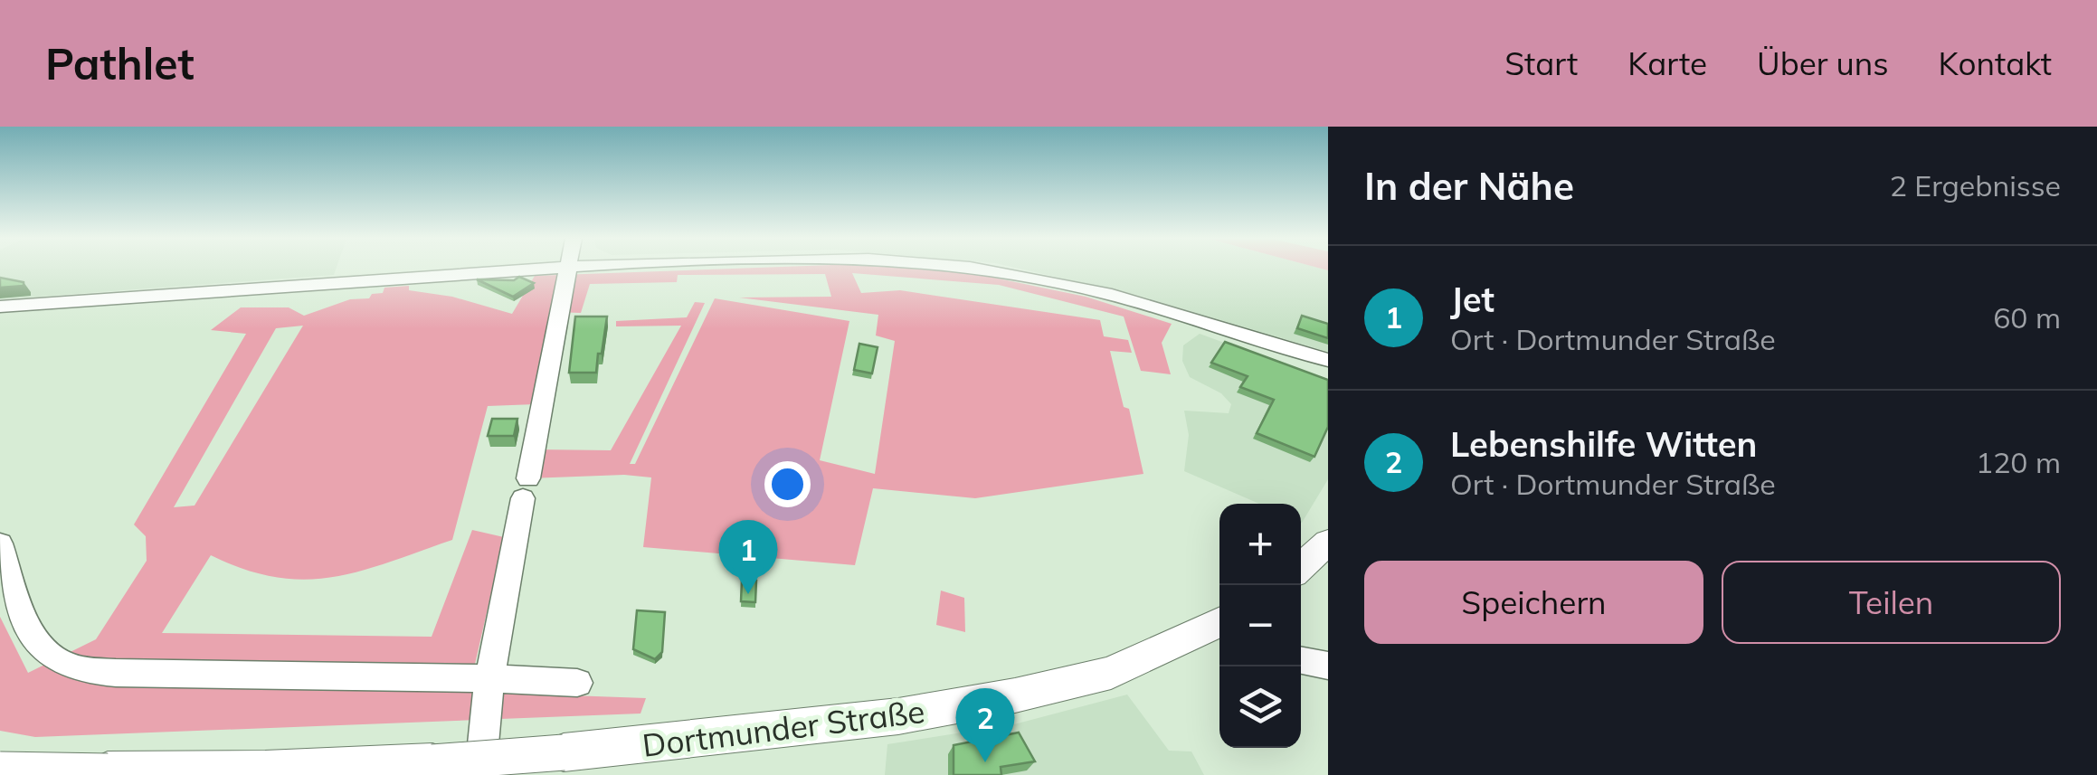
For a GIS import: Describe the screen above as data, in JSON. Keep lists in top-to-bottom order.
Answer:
{
  "streets": {
    "main road": ["Dortmunder Straße"]
  },
  "page": {
    "header": "Pathlet",
    "nav": [
      "Start",
      "Karte",
      "Über uns",
      "Kontakt"
    ],
    "heading": ["In der Nähe", "2 Ergebnisse"],
    "list": [
      {
        "mark": "1",
        "name": "Jet",
        "note": "Ort · Dortmunder Straße",
        "value": "60 m"
      },
      {
        "mark": "2",
        "name": "Lebenshilfe Witten",
        "note": "Ort · Dortmunder Straße",
        "value": "120 m"
      }
    ],
    "map_buttons": ["+", "−"],
    "pins": ["1", "2"],
    "buttons": ["Speichern", "Teilen"]
  }
}
